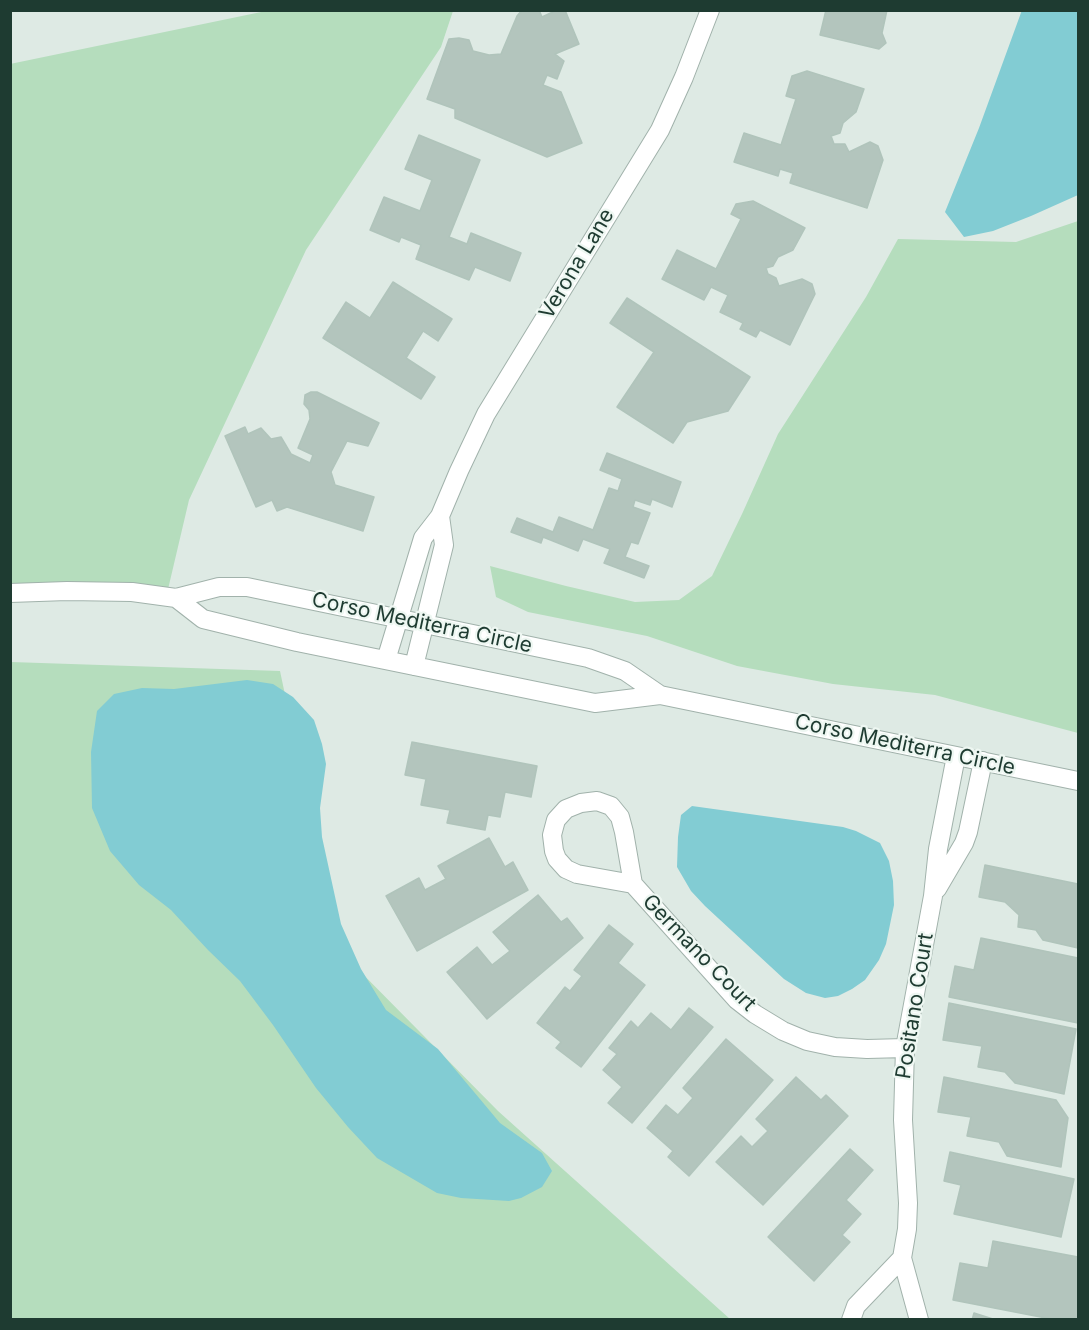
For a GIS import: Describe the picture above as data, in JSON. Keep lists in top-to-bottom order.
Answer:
{
  "streets": {
    "street": [
      "Verona Lane",
      "Corso Mediterra Circle",
      "Germano Court",
      "Positano Court"
    ]
  },
  "crossings": [
    ["Verona Lane", "Corso Mediterra Circle"],
    ["Corso Mediterra Circle", "Positano Court"],
    ["Germano Court", "Positano Court"]
  ]
}
